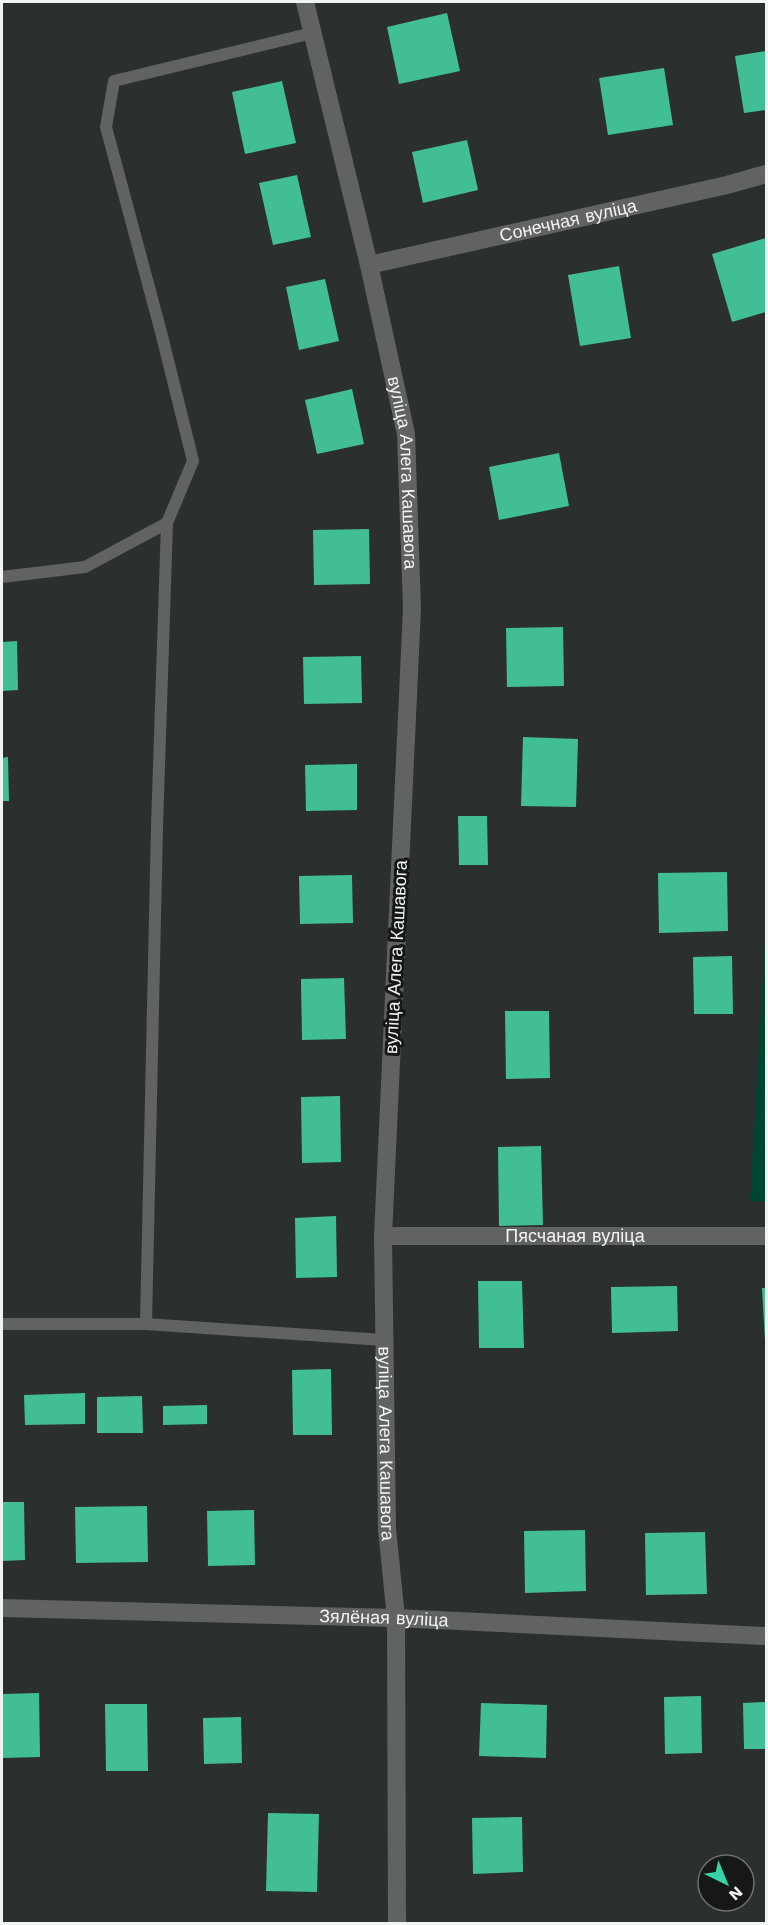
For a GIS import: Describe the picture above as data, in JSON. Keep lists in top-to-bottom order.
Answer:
{
  "streets": {
    "street": [
      "Сонечная вуліца",
      "вуліца Алега Кашавога",
      "Пясчаная вуліца",
      "Зялёная вуліца"
    ]
  },
  "crossings": [
    ["Сонечная вуліца", "вуліца Алега Кашавога"],
    ["вуліца Алега Кашавога", "Пясчаная вуліца"],
    ["вуліца Алега Кашавога", "Зялёная вуліца"]
  ],
  "north": "bottom right"
}
